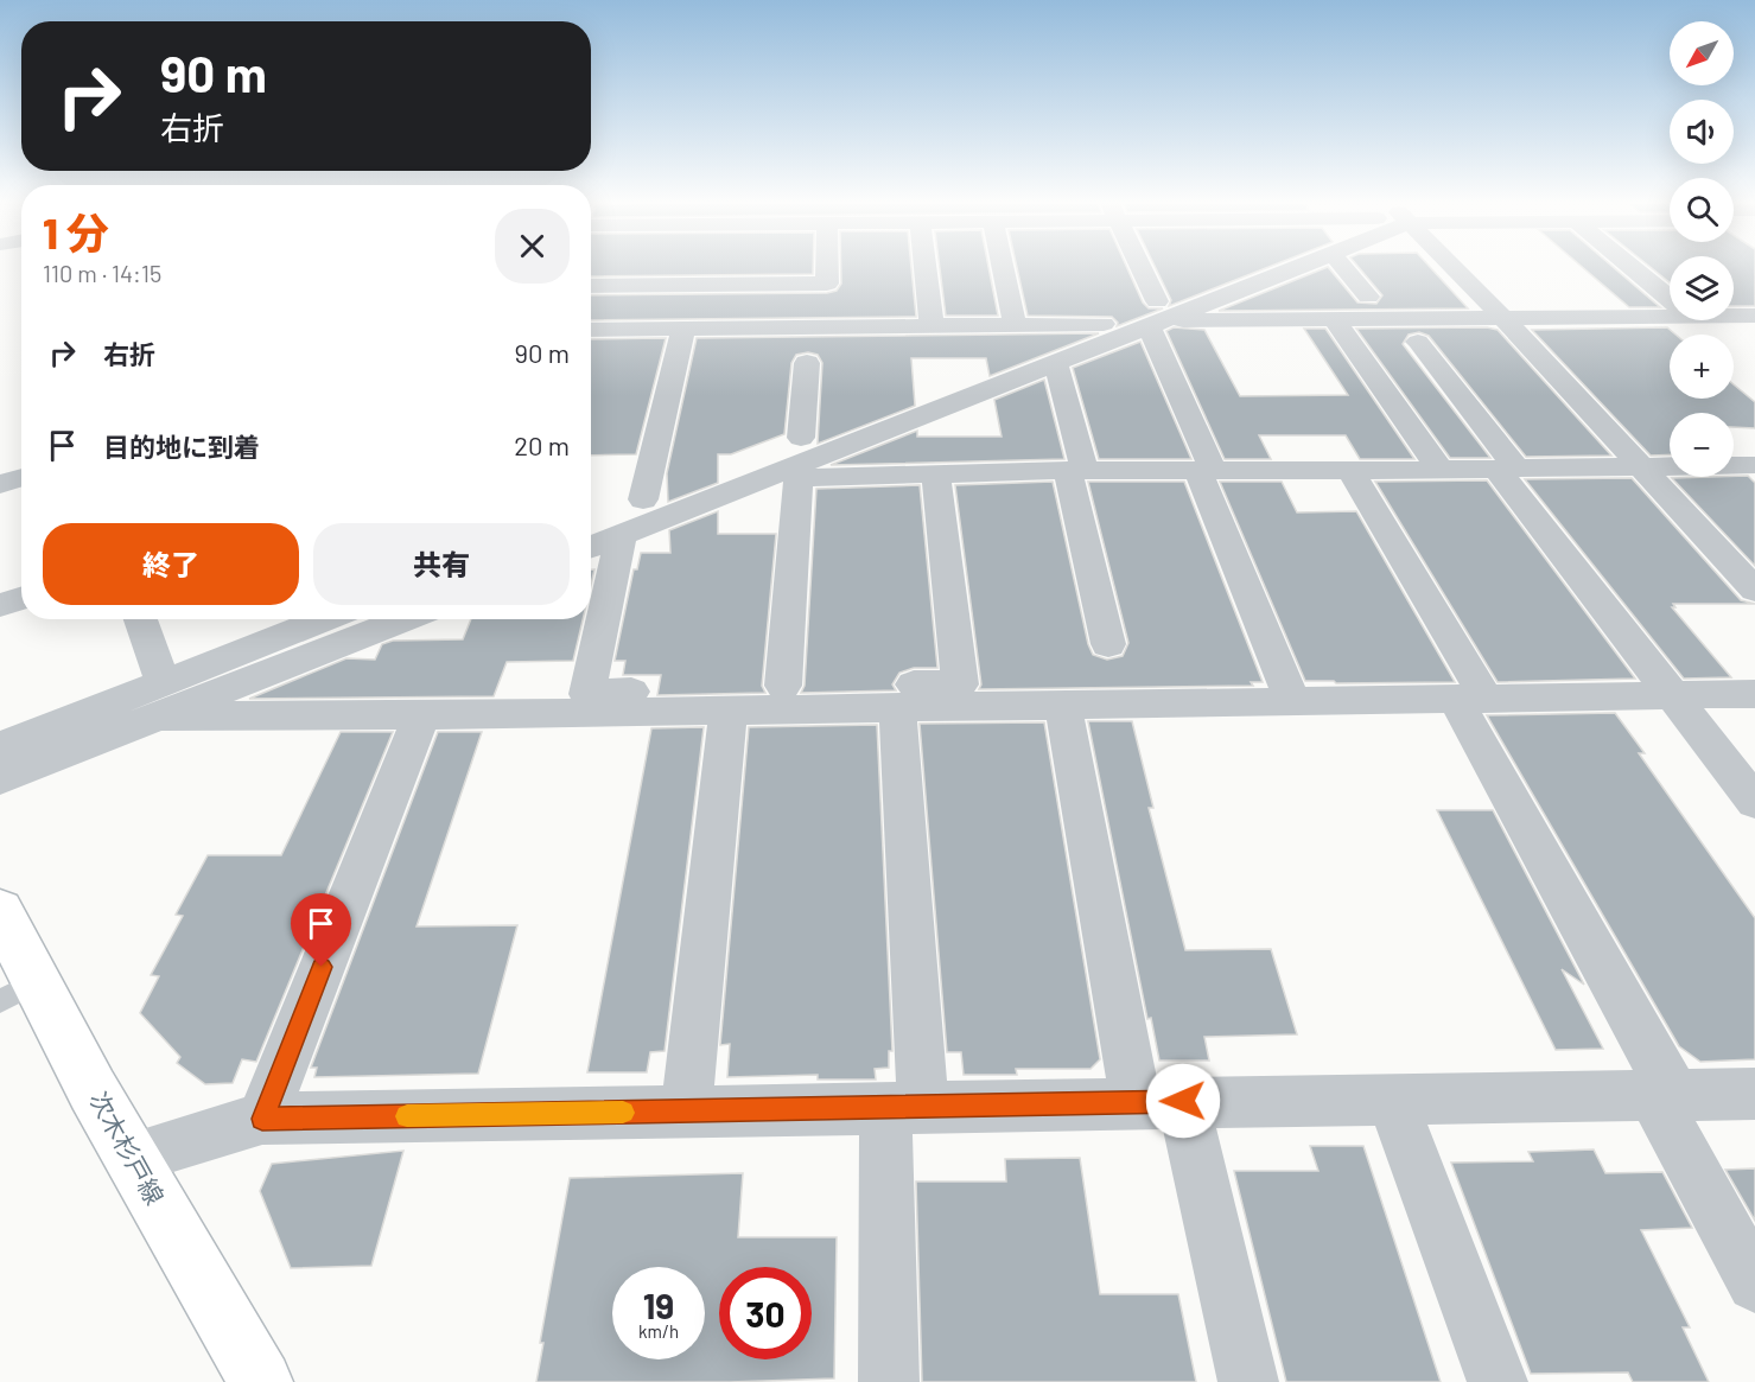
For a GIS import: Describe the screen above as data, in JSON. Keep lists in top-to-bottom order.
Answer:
{
  "streets": {
    "main road": ["次木杉戸線"]
  },
  "north": "bottom left",
  "page": {
    "map_buttons": ["+", "−"],
    "turn": ["90 m", "右折"],
    "heading": ["1 分", "110 m · 14:15"],
    "list": [
      {
        "name": "右折",
        "value": "90 m"
      },
      {
        "name": "目的地に到着",
        "value": "20 m"
      }
    ],
    "buttons": ["終了", "共有"],
    "speed": "19 km/h",
    "limit": "30"
  }
}
